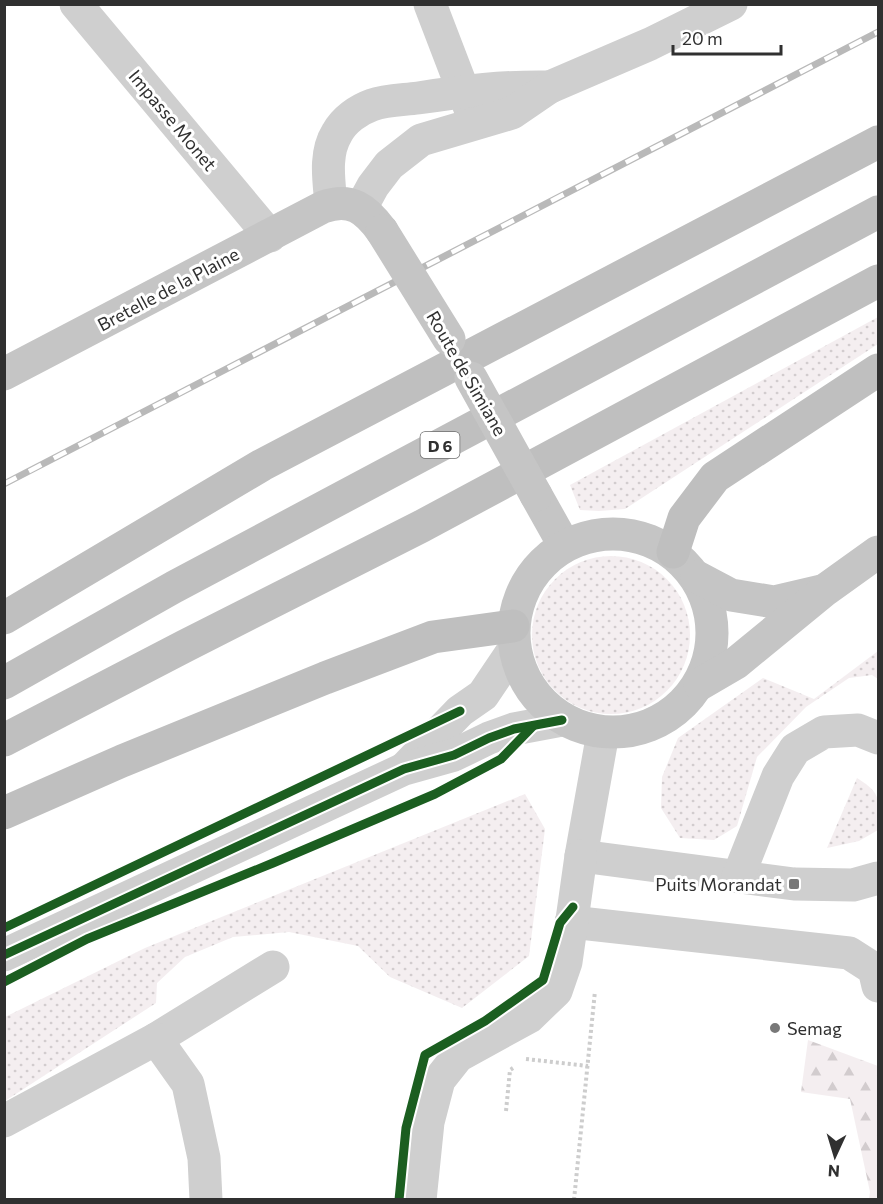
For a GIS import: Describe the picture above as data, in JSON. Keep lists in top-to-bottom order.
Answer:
{
  "streets": {
    "highway": ["D 6"],
    "main road": ["Bretelle de la Plaine", "Route de Simiane"],
    "street": ["Impasse Monet"]
  },
  "crossings": [
    ["Impasse Monet", "Bretelle de la Plaine"],
    ["Bretelle de la Plaine", "Route de Simiane"]
  ],
  "places": {
    "transit": ["Puits Morandat"],
    "other": ["Semag"]
  },
  "scale_bar": "20 m",
  "north": "bottom"
}
